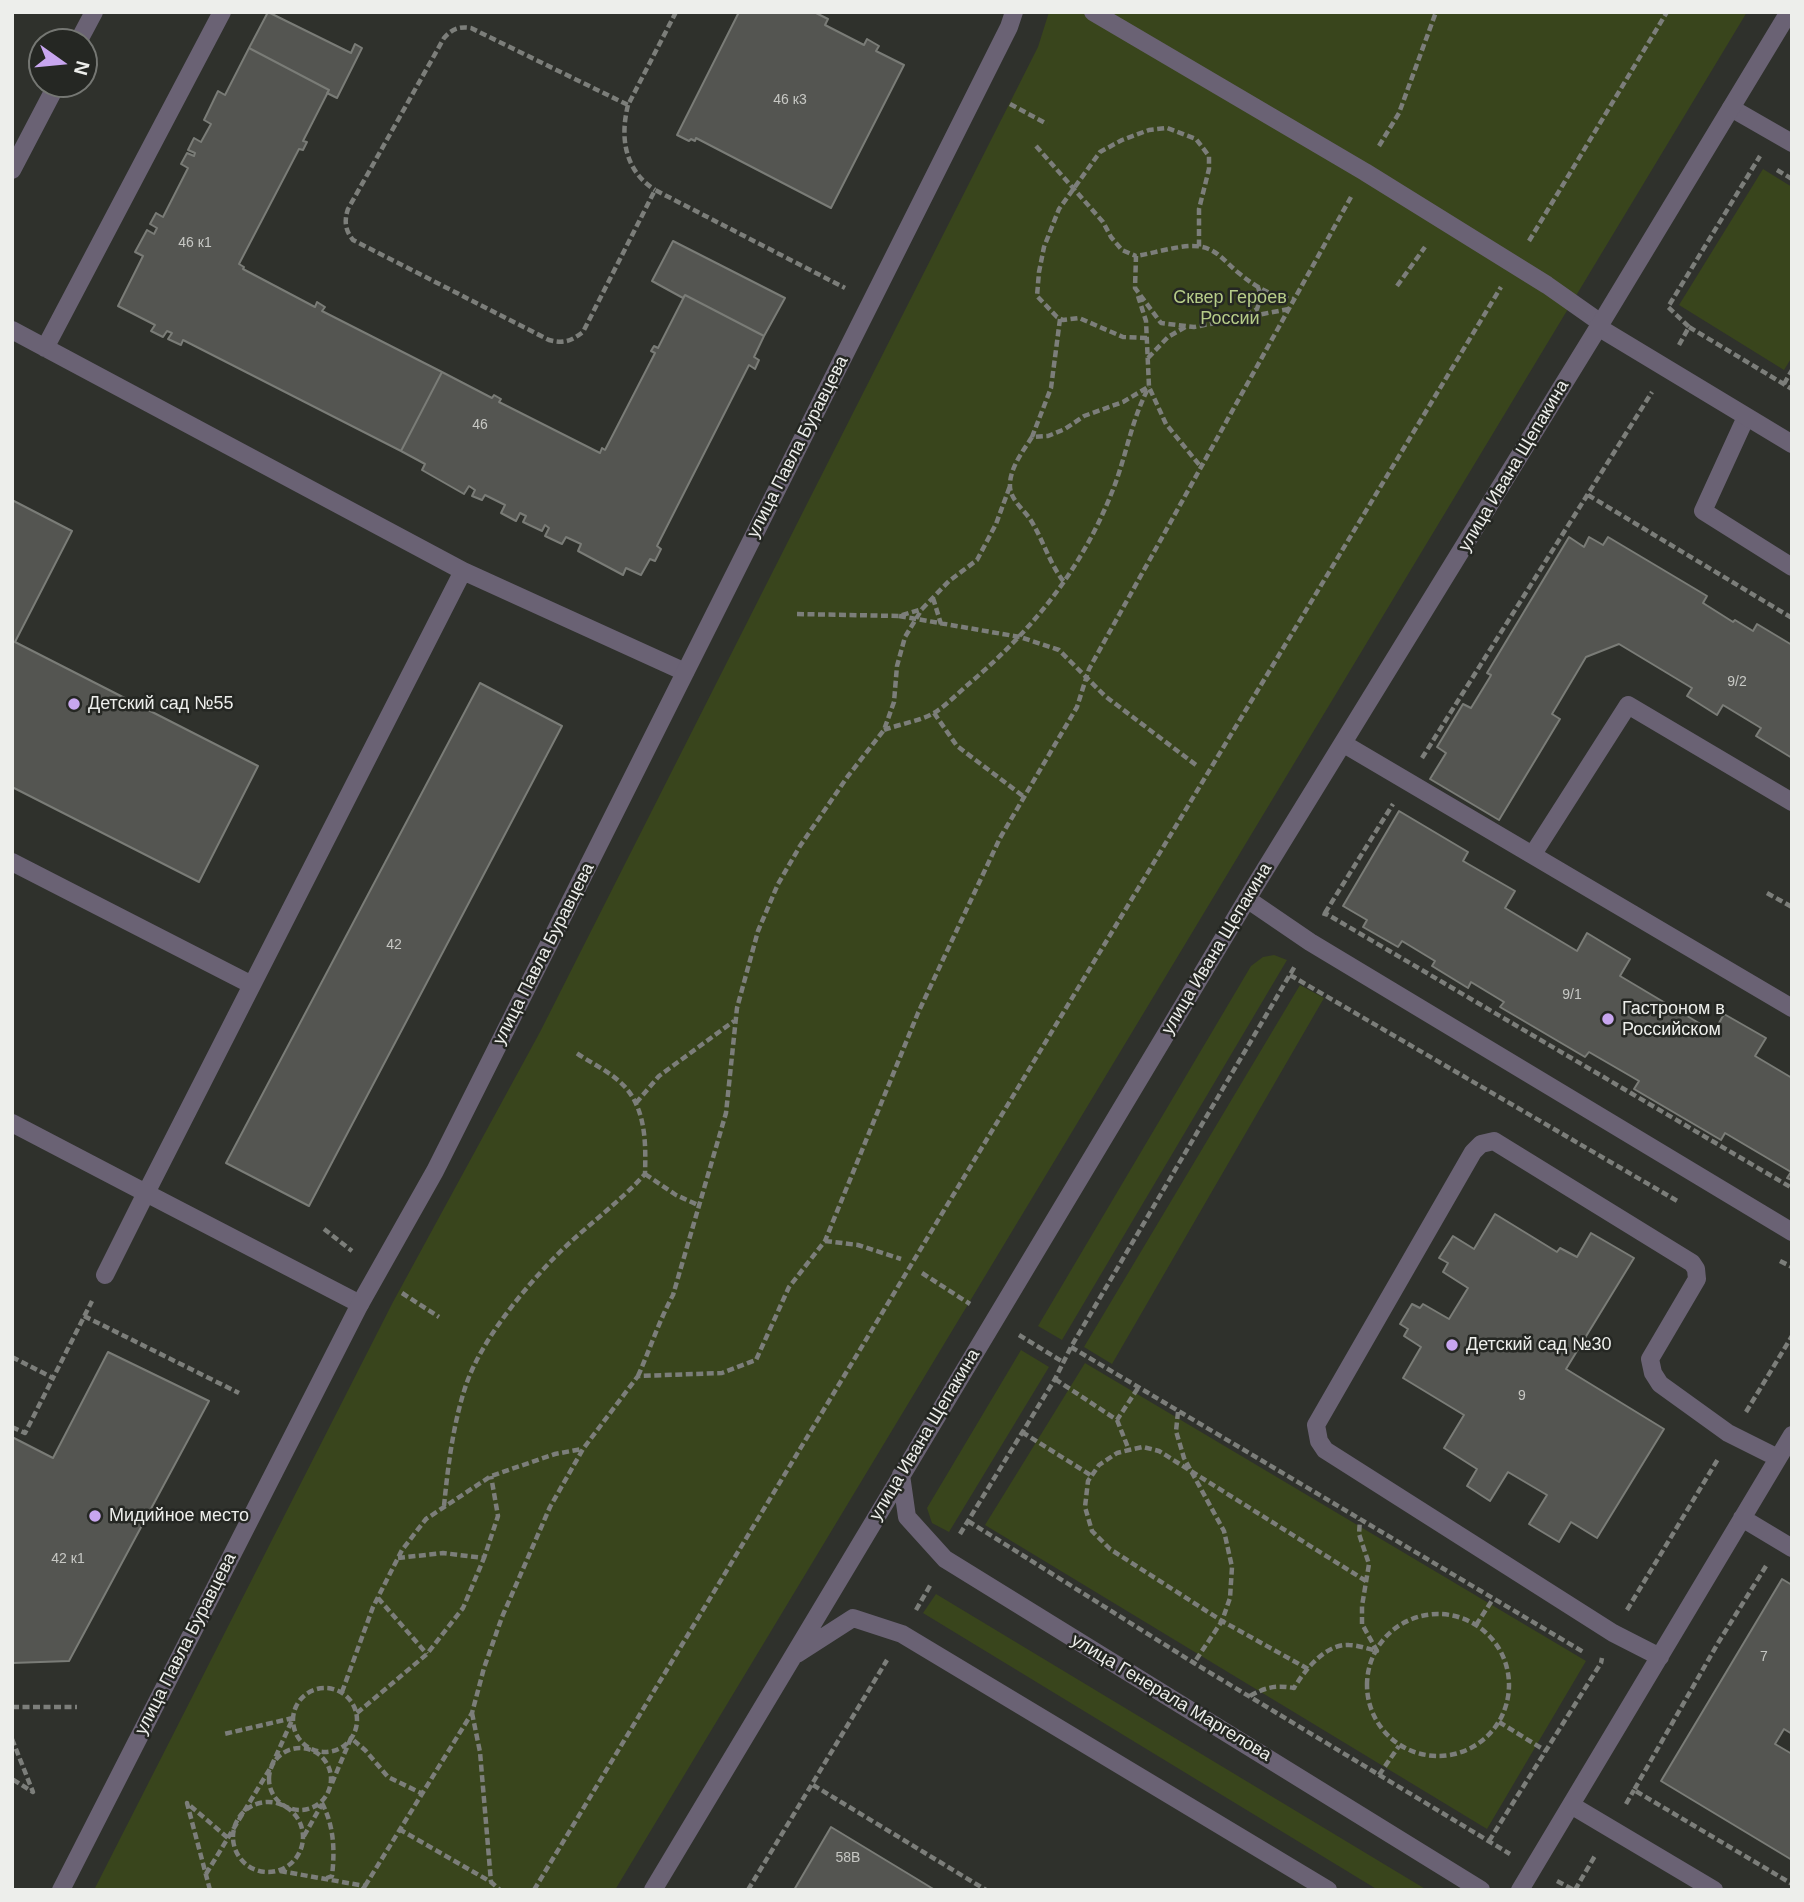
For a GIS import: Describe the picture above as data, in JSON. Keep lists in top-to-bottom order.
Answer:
{
  "streets": {
    "street": ["улица Павла Буравцева", "улица Ивана Щепакина", "улица Генерала Маргелова"]
  },
  "crossings": [
    ["улица Ивана Щепакина", "улица Генерала Маргелова"]
  ],
  "parks": ["Сквер Героев России"],
  "places": [
    "Детский сад №55",
    "Гастроном в Российском",
    "Детский сад №30",
    "Мидийное место"
  ],
  "house_numbers": [
    "46 к3",
    "46 к1",
    "46",
    "9/2",
    "42",
    "9/1",
    "9",
    "42 к1",
    "7",
    "58В"
  ],
  "north": "right"
}
